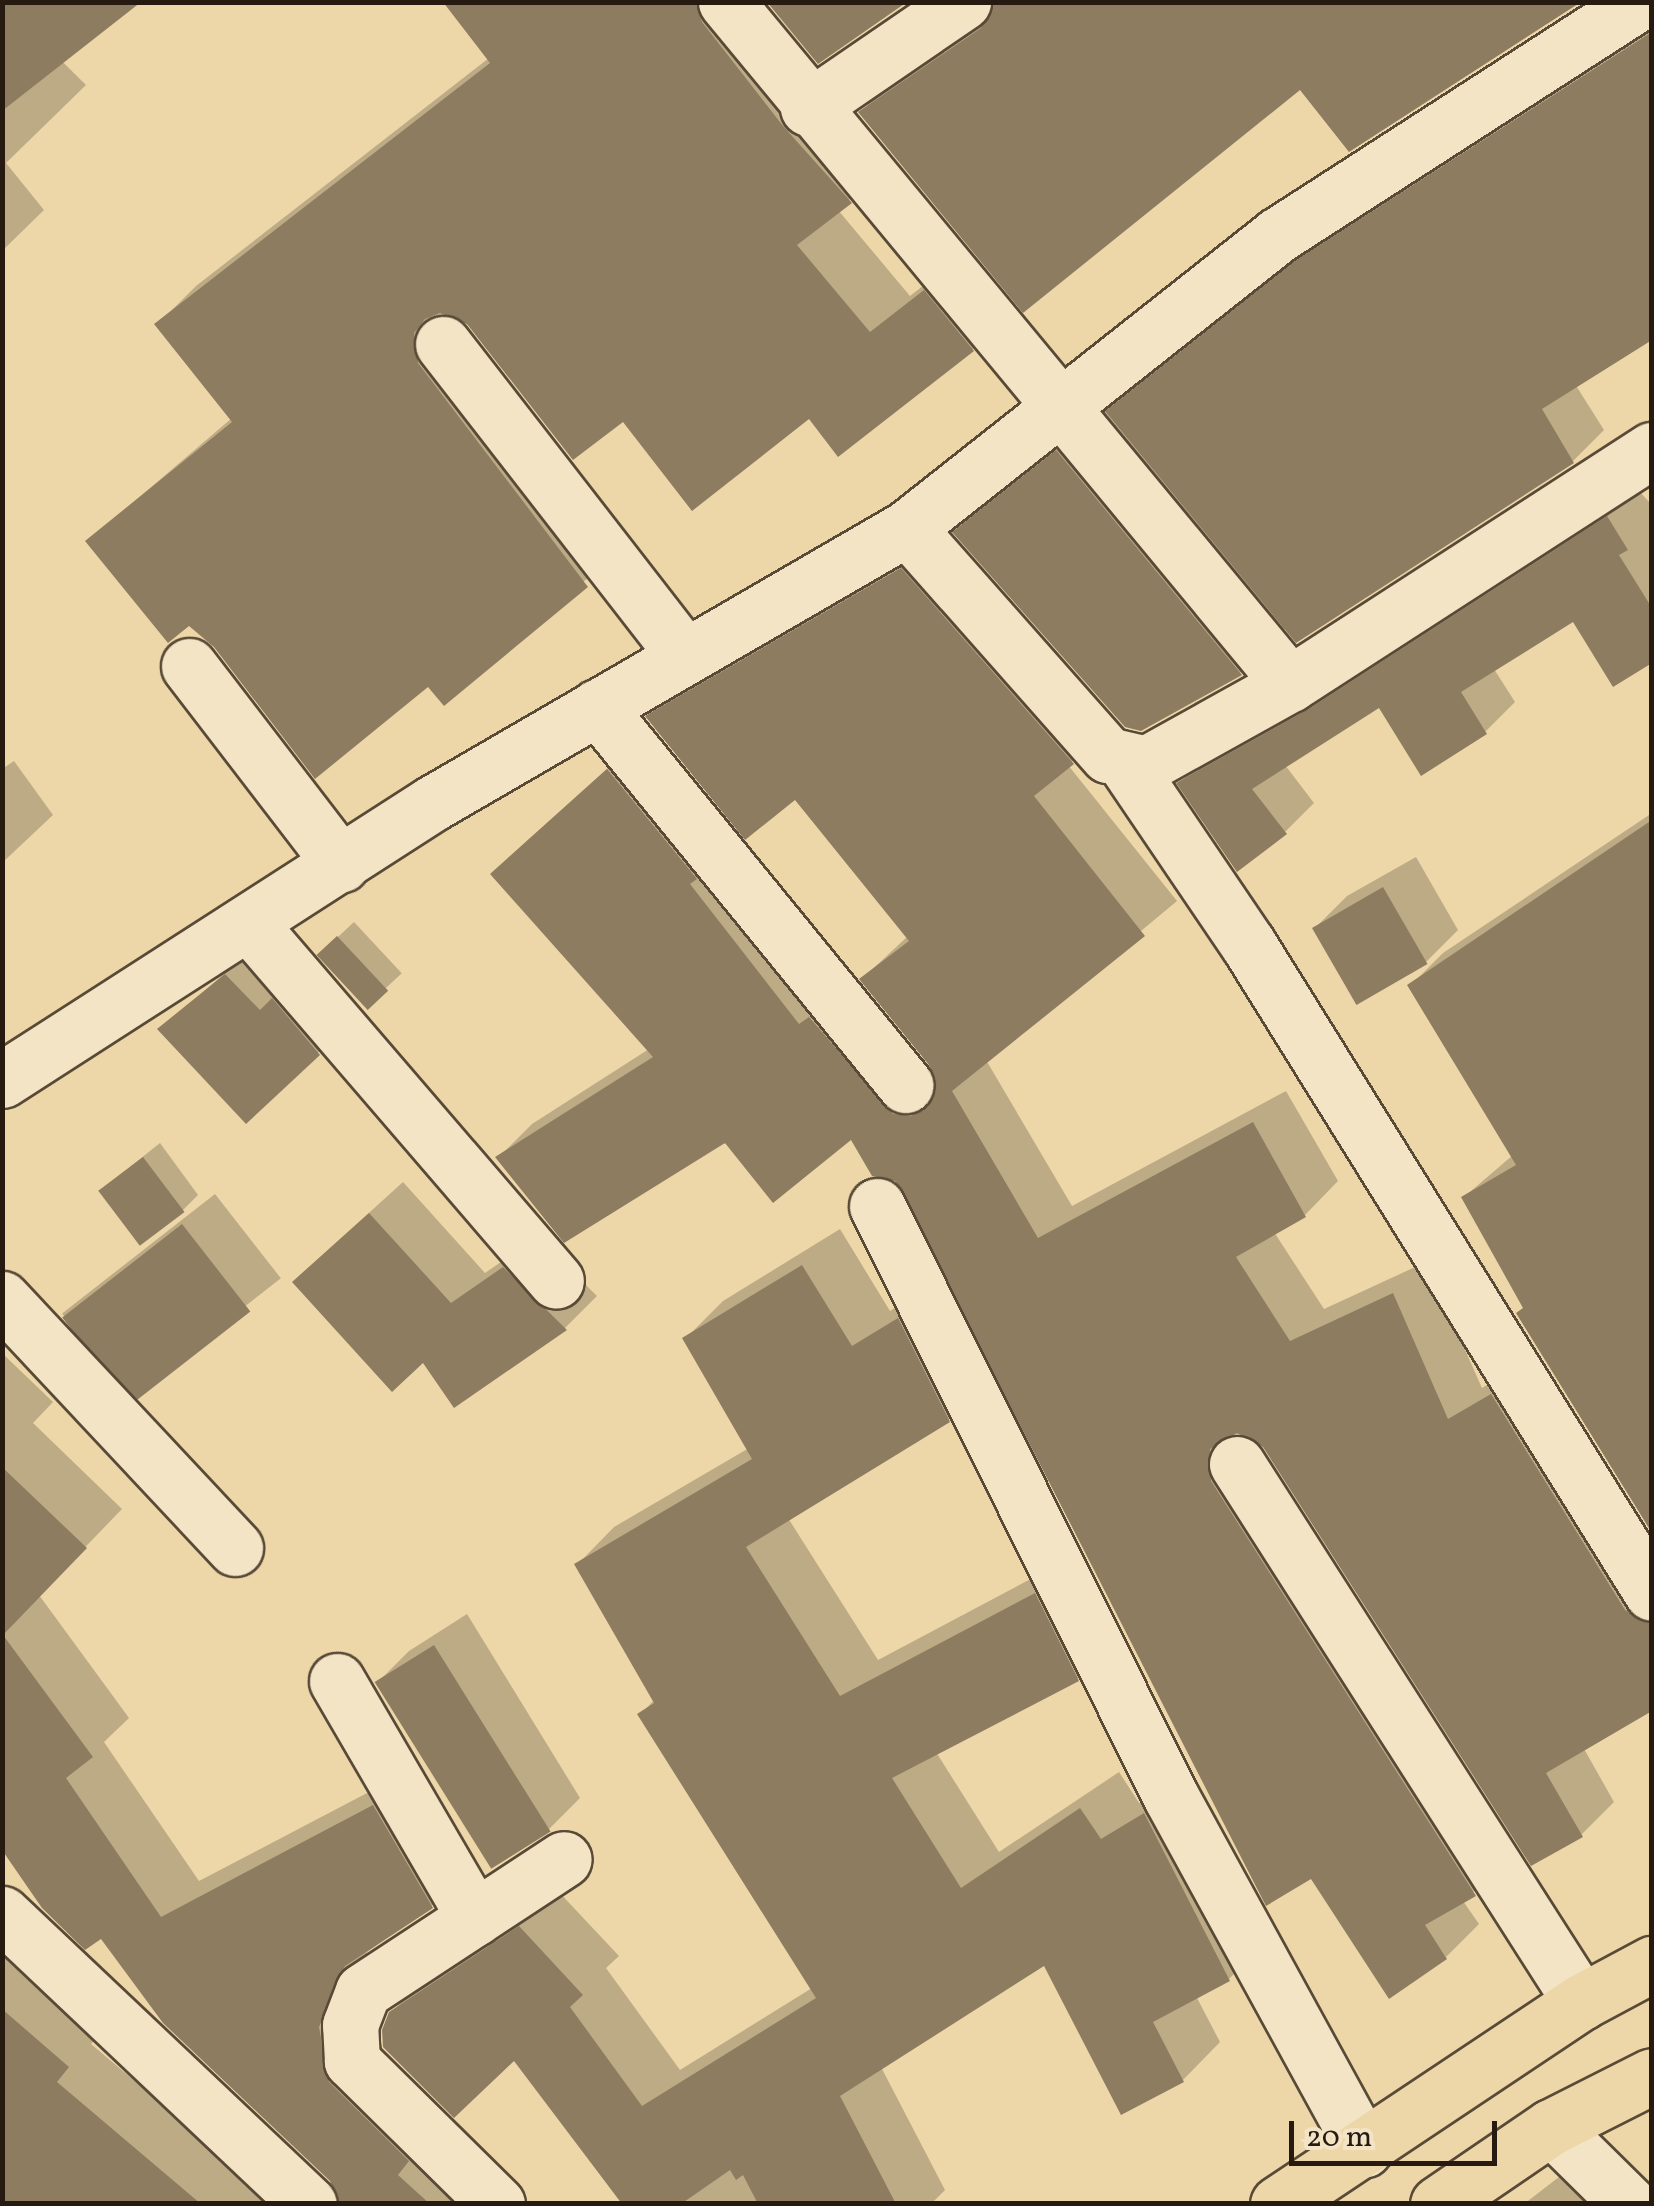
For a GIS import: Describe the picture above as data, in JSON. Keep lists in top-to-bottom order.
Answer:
{
  "scale_bar": "20 m"
}
